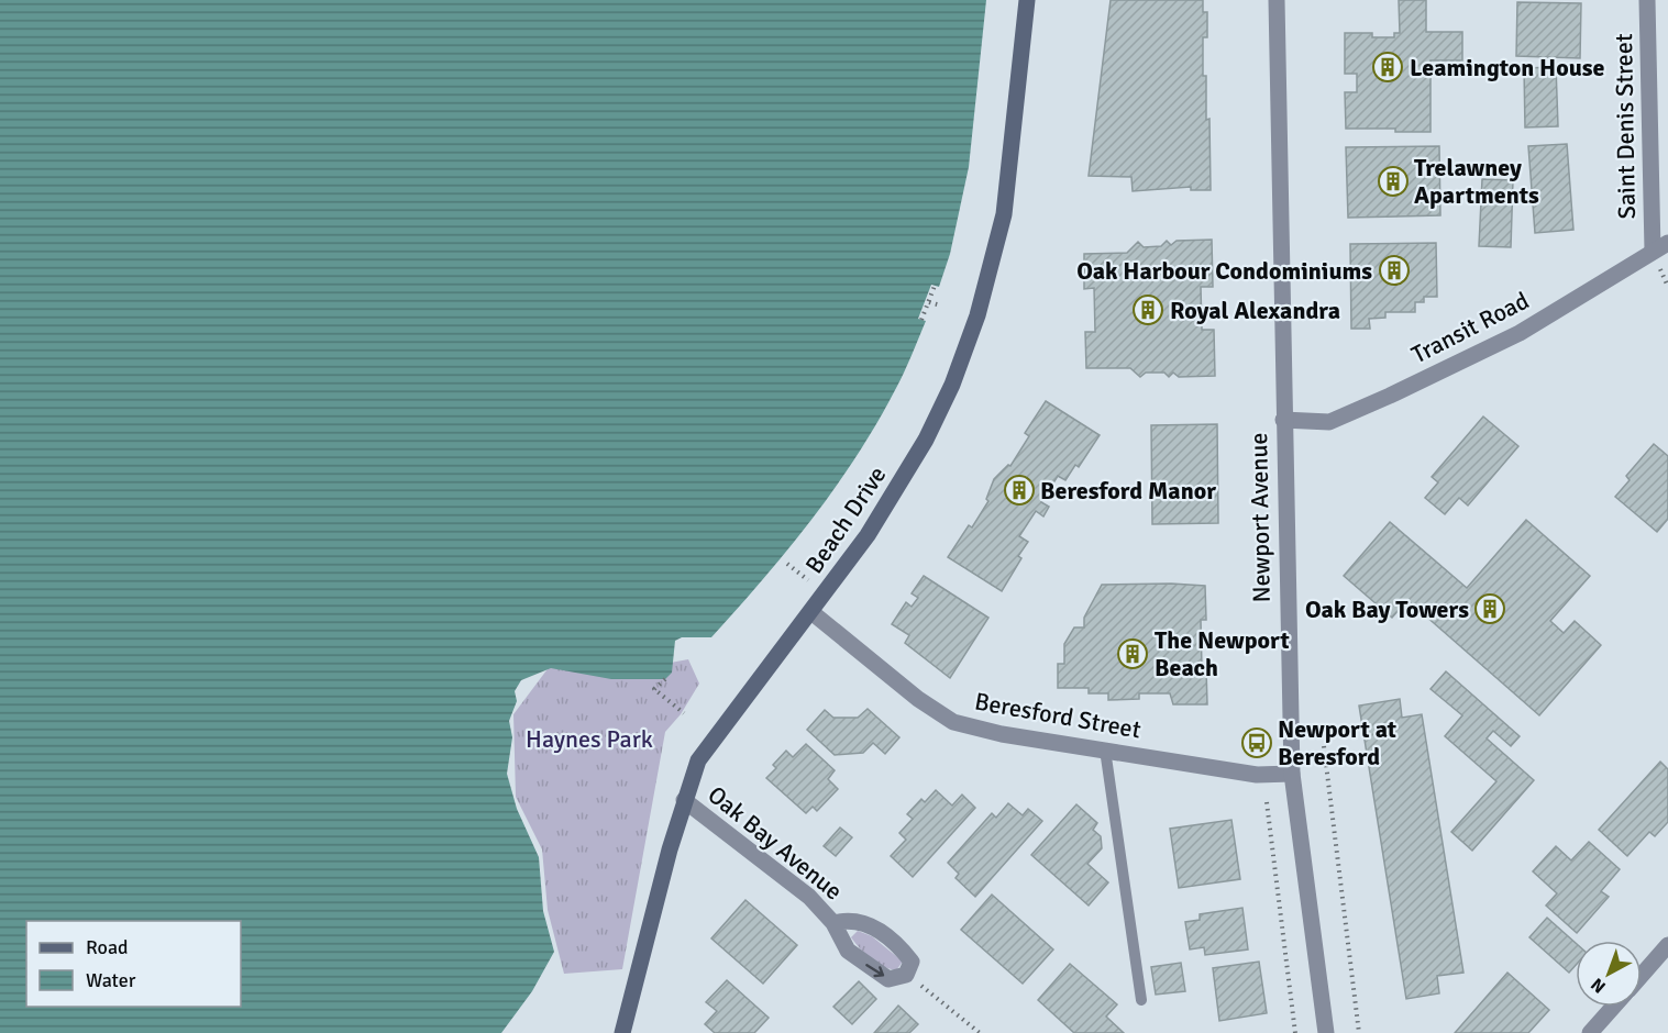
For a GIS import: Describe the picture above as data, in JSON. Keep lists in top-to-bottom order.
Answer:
{
  "streets": {
    "main road": ["Beach Drive"],
    "street": [
      "Saint Denis Street",
      "Transit Road",
      "Newport Avenue",
      "Beresford Street",
      "Oak Bay Avenue"
    ]
  },
  "crossings": [
    ["Saint Denis Street", "Transit Road"],
    ["Transit Road", "Newport Avenue"],
    ["Newport Avenue", "Beresford Street"],
    ["Beach Drive", "Beresford Street"],
    ["Beach Drive", "Oak Bay Avenue"]
  ],
  "parks": ["Haynes Park"],
  "places": {
    "building": [
      "Leamington House",
      "Trelawney Apartments",
      "Oak Harbour Condominiums",
      "Royal Alexandra",
      "Beresford Manor",
      "Oak Bay Towers",
      "The Newport Beach"
    ],
    "bus stop": ["Newport at Beresford"]
  },
  "legend": ["Road", "Water"],
  "north": "bottom left"
}
